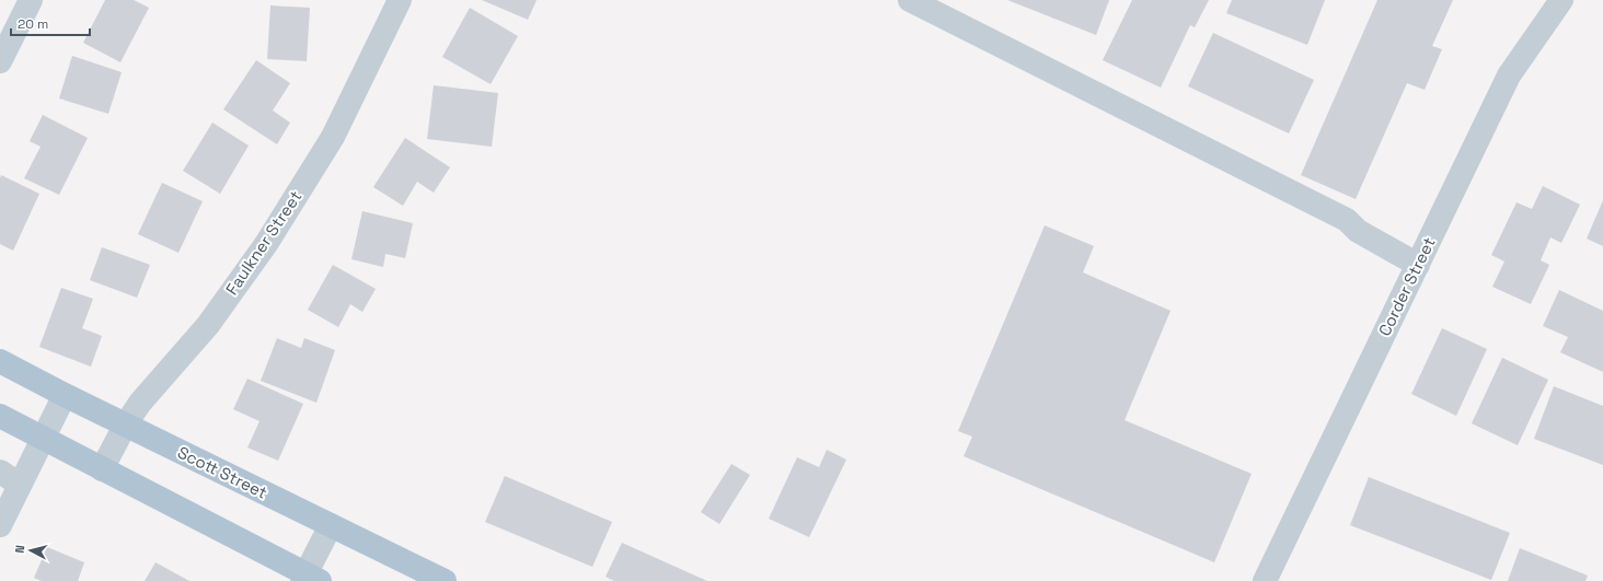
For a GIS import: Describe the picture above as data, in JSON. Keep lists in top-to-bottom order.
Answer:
{
  "streets": {
    "main road": ["Scott Street"],
    "street": ["Faulkner Street", "Corder Street"]
  },
  "crossings": [
    ["Faulkner Street", "Scott Street"]
  ],
  "scale_bar": "20 m",
  "north": "left"
}
